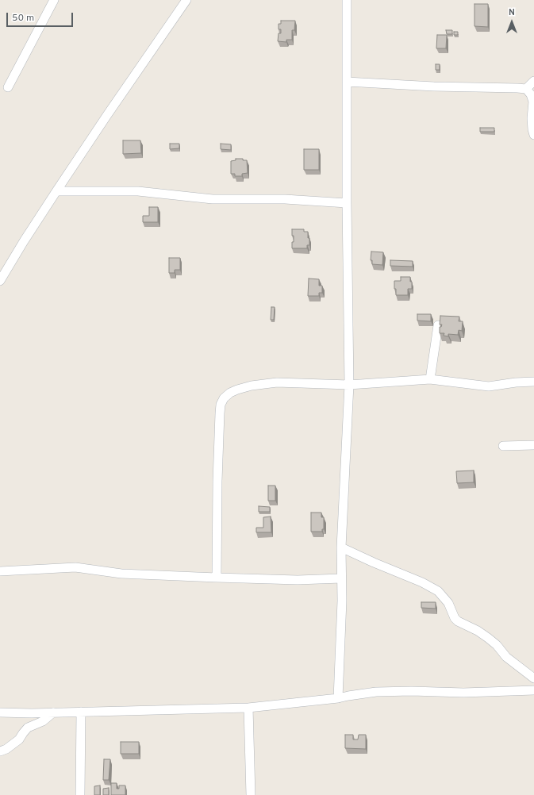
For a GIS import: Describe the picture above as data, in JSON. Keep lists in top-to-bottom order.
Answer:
{
  "scale_bar": "50 m",
  "north": "top"
}
